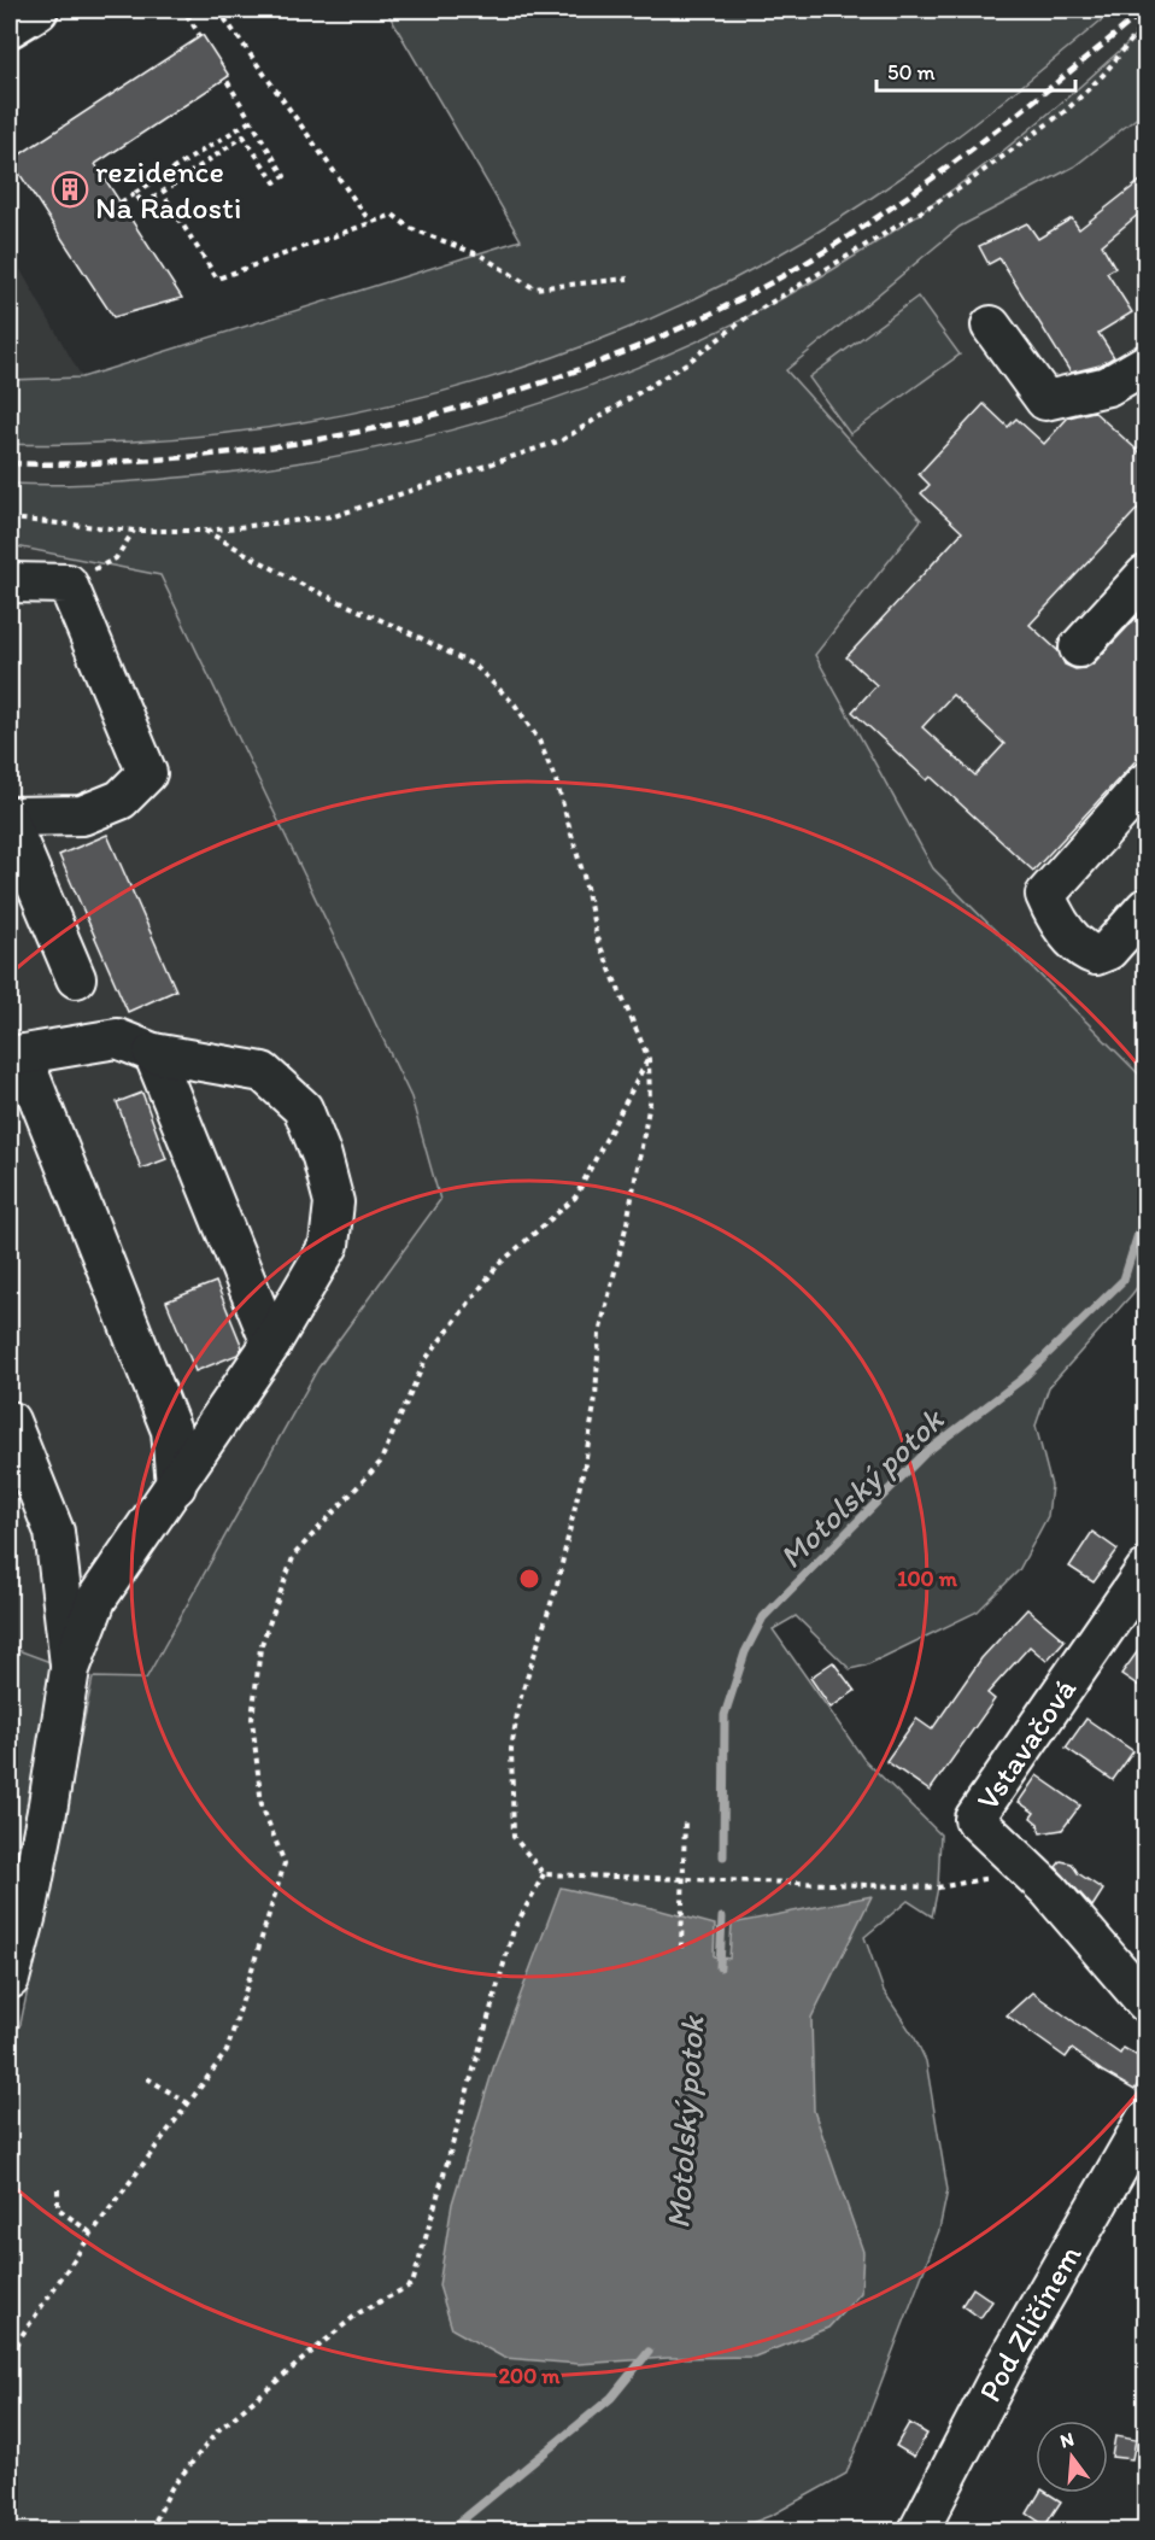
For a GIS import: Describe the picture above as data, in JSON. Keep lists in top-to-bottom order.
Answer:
{
  "streets": {
    "street": ["Vstavačová", "Pod Zličínem"]
  },
  "water": ["Motolský potok"],
  "places": {
    "building": ["rezidence Na Radosti"]
  },
  "scale_bar": "50 m",
  "north": "top",
  "rings": ["100 m", "200 m"]
}
